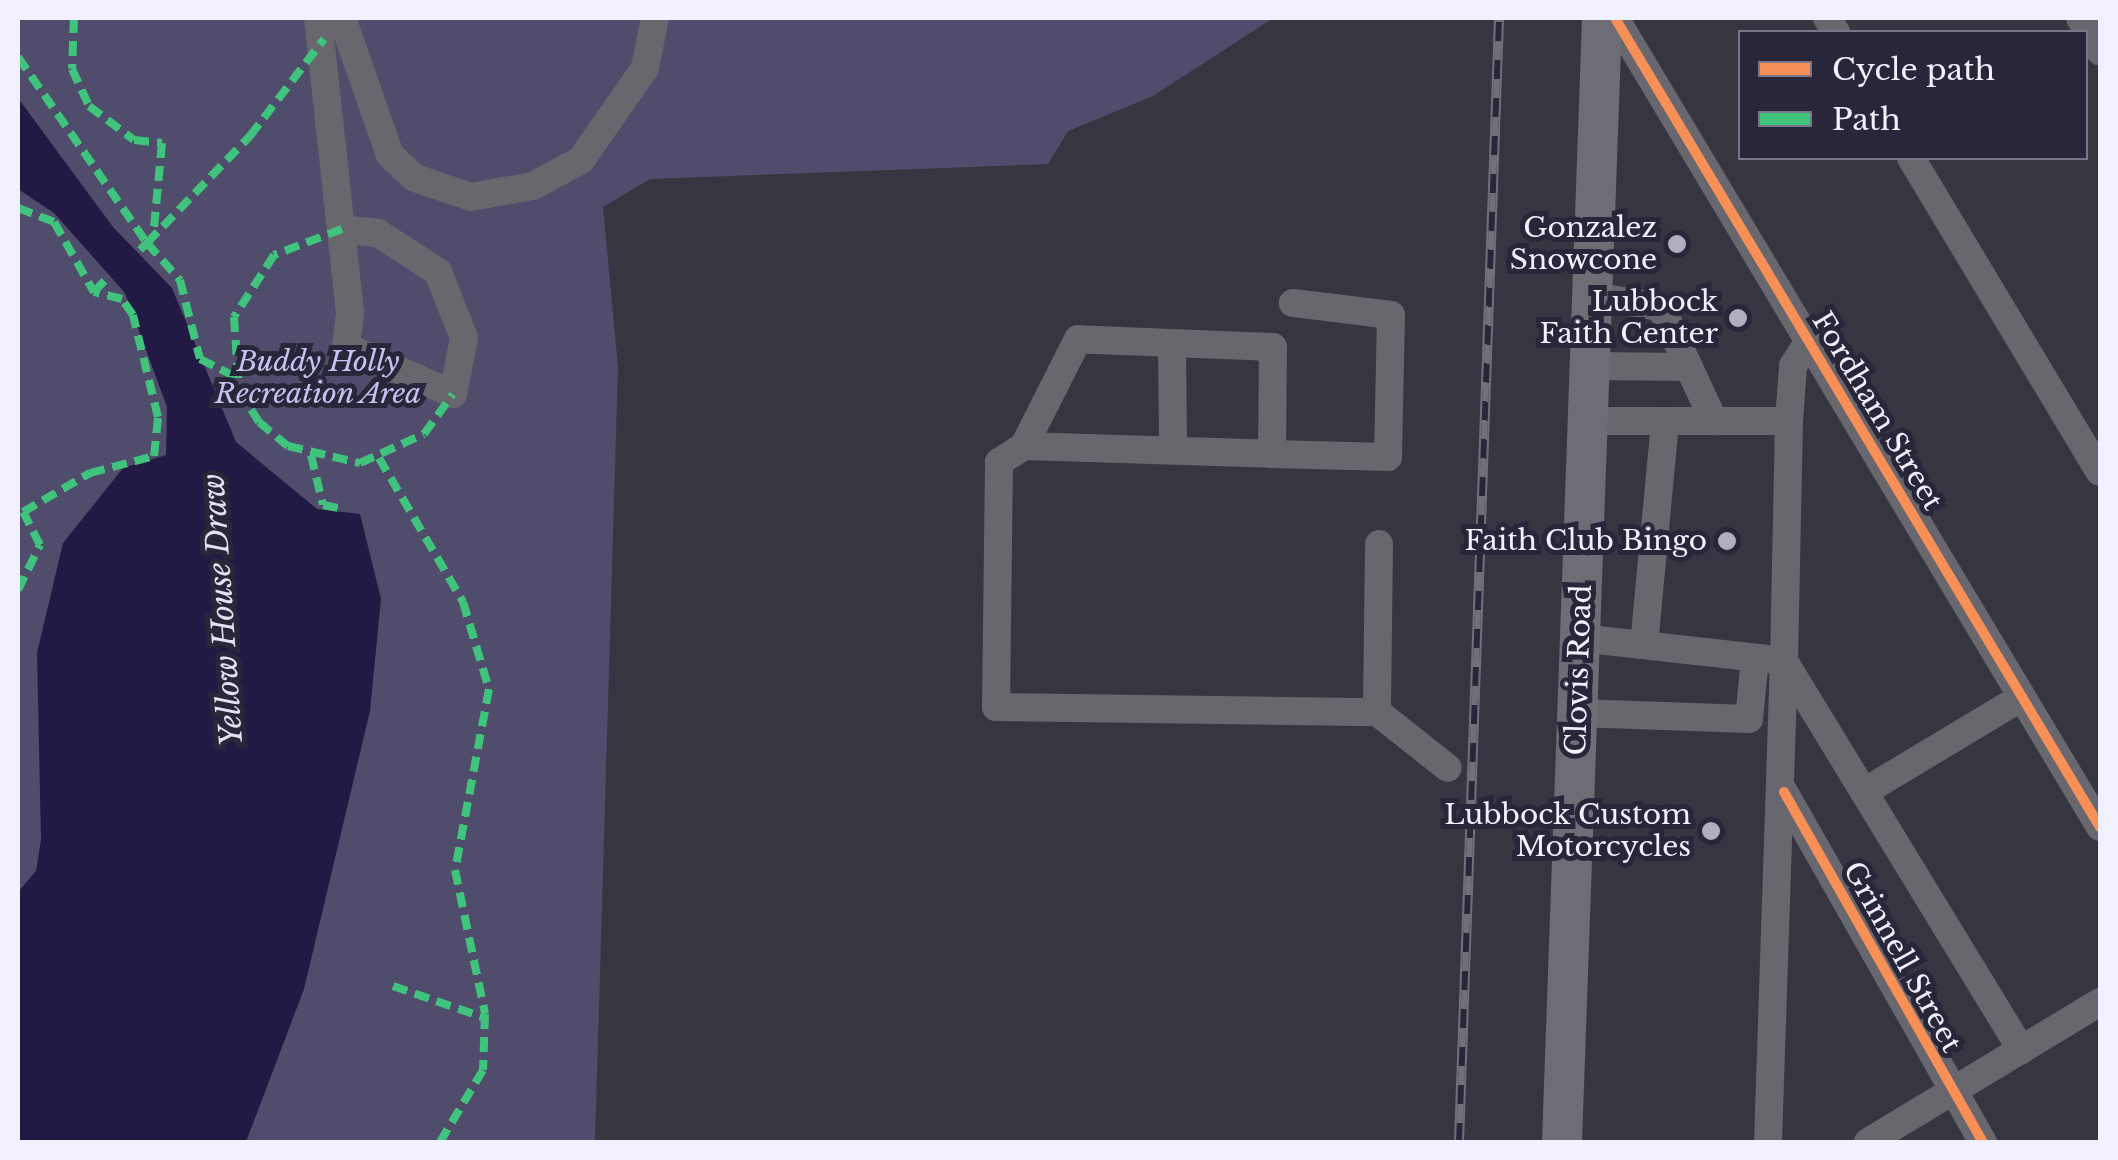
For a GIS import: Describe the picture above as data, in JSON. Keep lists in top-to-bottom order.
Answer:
{
  "streets": {
    "highway": ["Clovis Road"],
    "street": ["Fordham Street", "Grinnell Street"]
  },
  "water": ["Yellow House Draw"],
  "parks": ["Buddy Holly Recreation Area"],
  "places": [
    "Gonzalez Snowcone",
    "Lubbock Faith Center",
    "Faith Club Bingo",
    "Lubbock Custom Motorcycles"
  ],
  "legend": ["Cycle path", "Path"]
}
